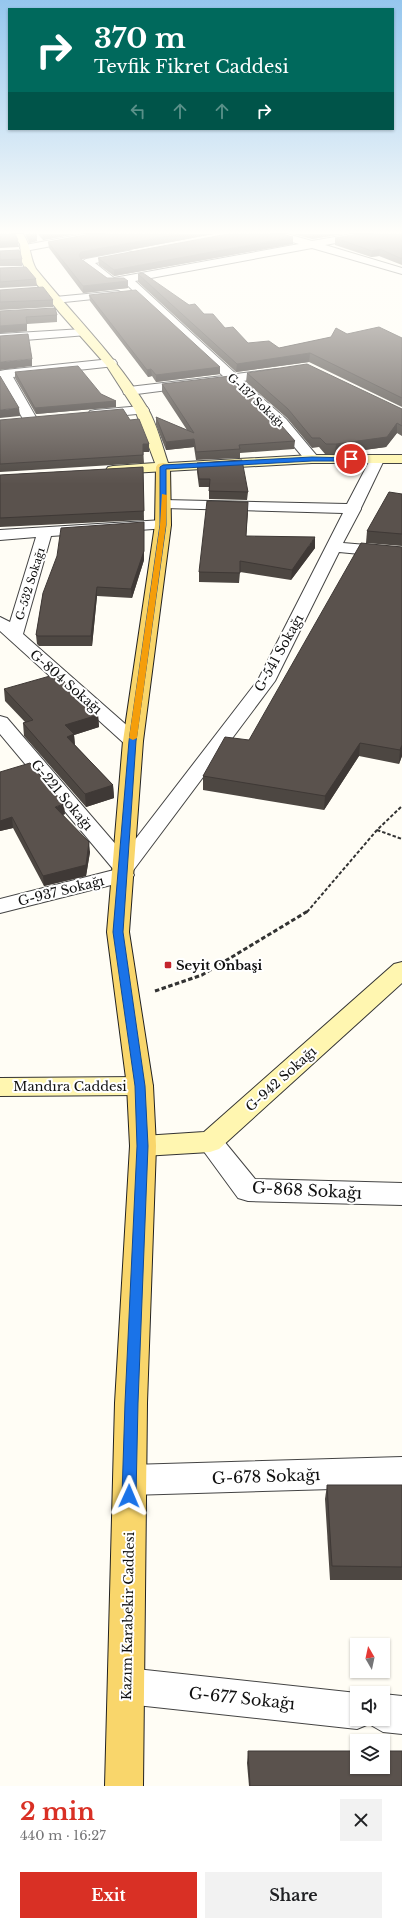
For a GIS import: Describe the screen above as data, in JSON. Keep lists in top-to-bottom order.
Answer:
{
  "streets": {
    "main road": ["G-942 Sokağı", "Mandıra Caddesi", "Kazım Karabekir Caddesi"],
    "street": [
      "G-137 Sokağı",
      "G-532 Sokağı",
      "G-541 Sokağı",
      "G-804 Sokağı",
      "G-221 Sokağı",
      "G-937 Sokağı",
      "G-868 Sokağı",
      "G-678 Sokağı",
      "G-677 Sokağı"
    ]
  },
  "crossings": [
    ["G-532 Sokağı", "G-804 Sokağı"],
    ["G-541 Sokağı", "G-221 Sokağı"],
    ["G-541 Sokağı", "G-937 Sokağı"],
    ["G-541 Sokağı", "Kazım Karabekir Caddesi"],
    ["G-804 Sokağı", "Kazım Karabekir Caddesi"],
    ["G-221 Sokağı", "G-937 Sokağı"],
    ["G-221 Sokağı", "Kazım Karabekir Caddesi"],
    ["G-937 Sokağı", "Kazım Karabekir Caddesi"],
    ["G-942 Sokağı", "G-868 Sokağı"],
    ["Mandıra Caddesi", "Kazım Karabekir Caddesi"],
    ["G-678 Sokağı", "Kazım Karabekir Caddesi"],
    ["Kazım Karabekir Caddesi", "G-677 Sokağı"]
  ],
  "places": {
    "transit": ["Seyit Onbaşi"]
  },
  "north": "top",
  "page": {
    "turn": ["370 m", "Tevfik Fikret Caddesi"],
    "heading": ["2 min", "440 m · 16:27"],
    "buttons": ["Exit", "Share"]
  }
}
